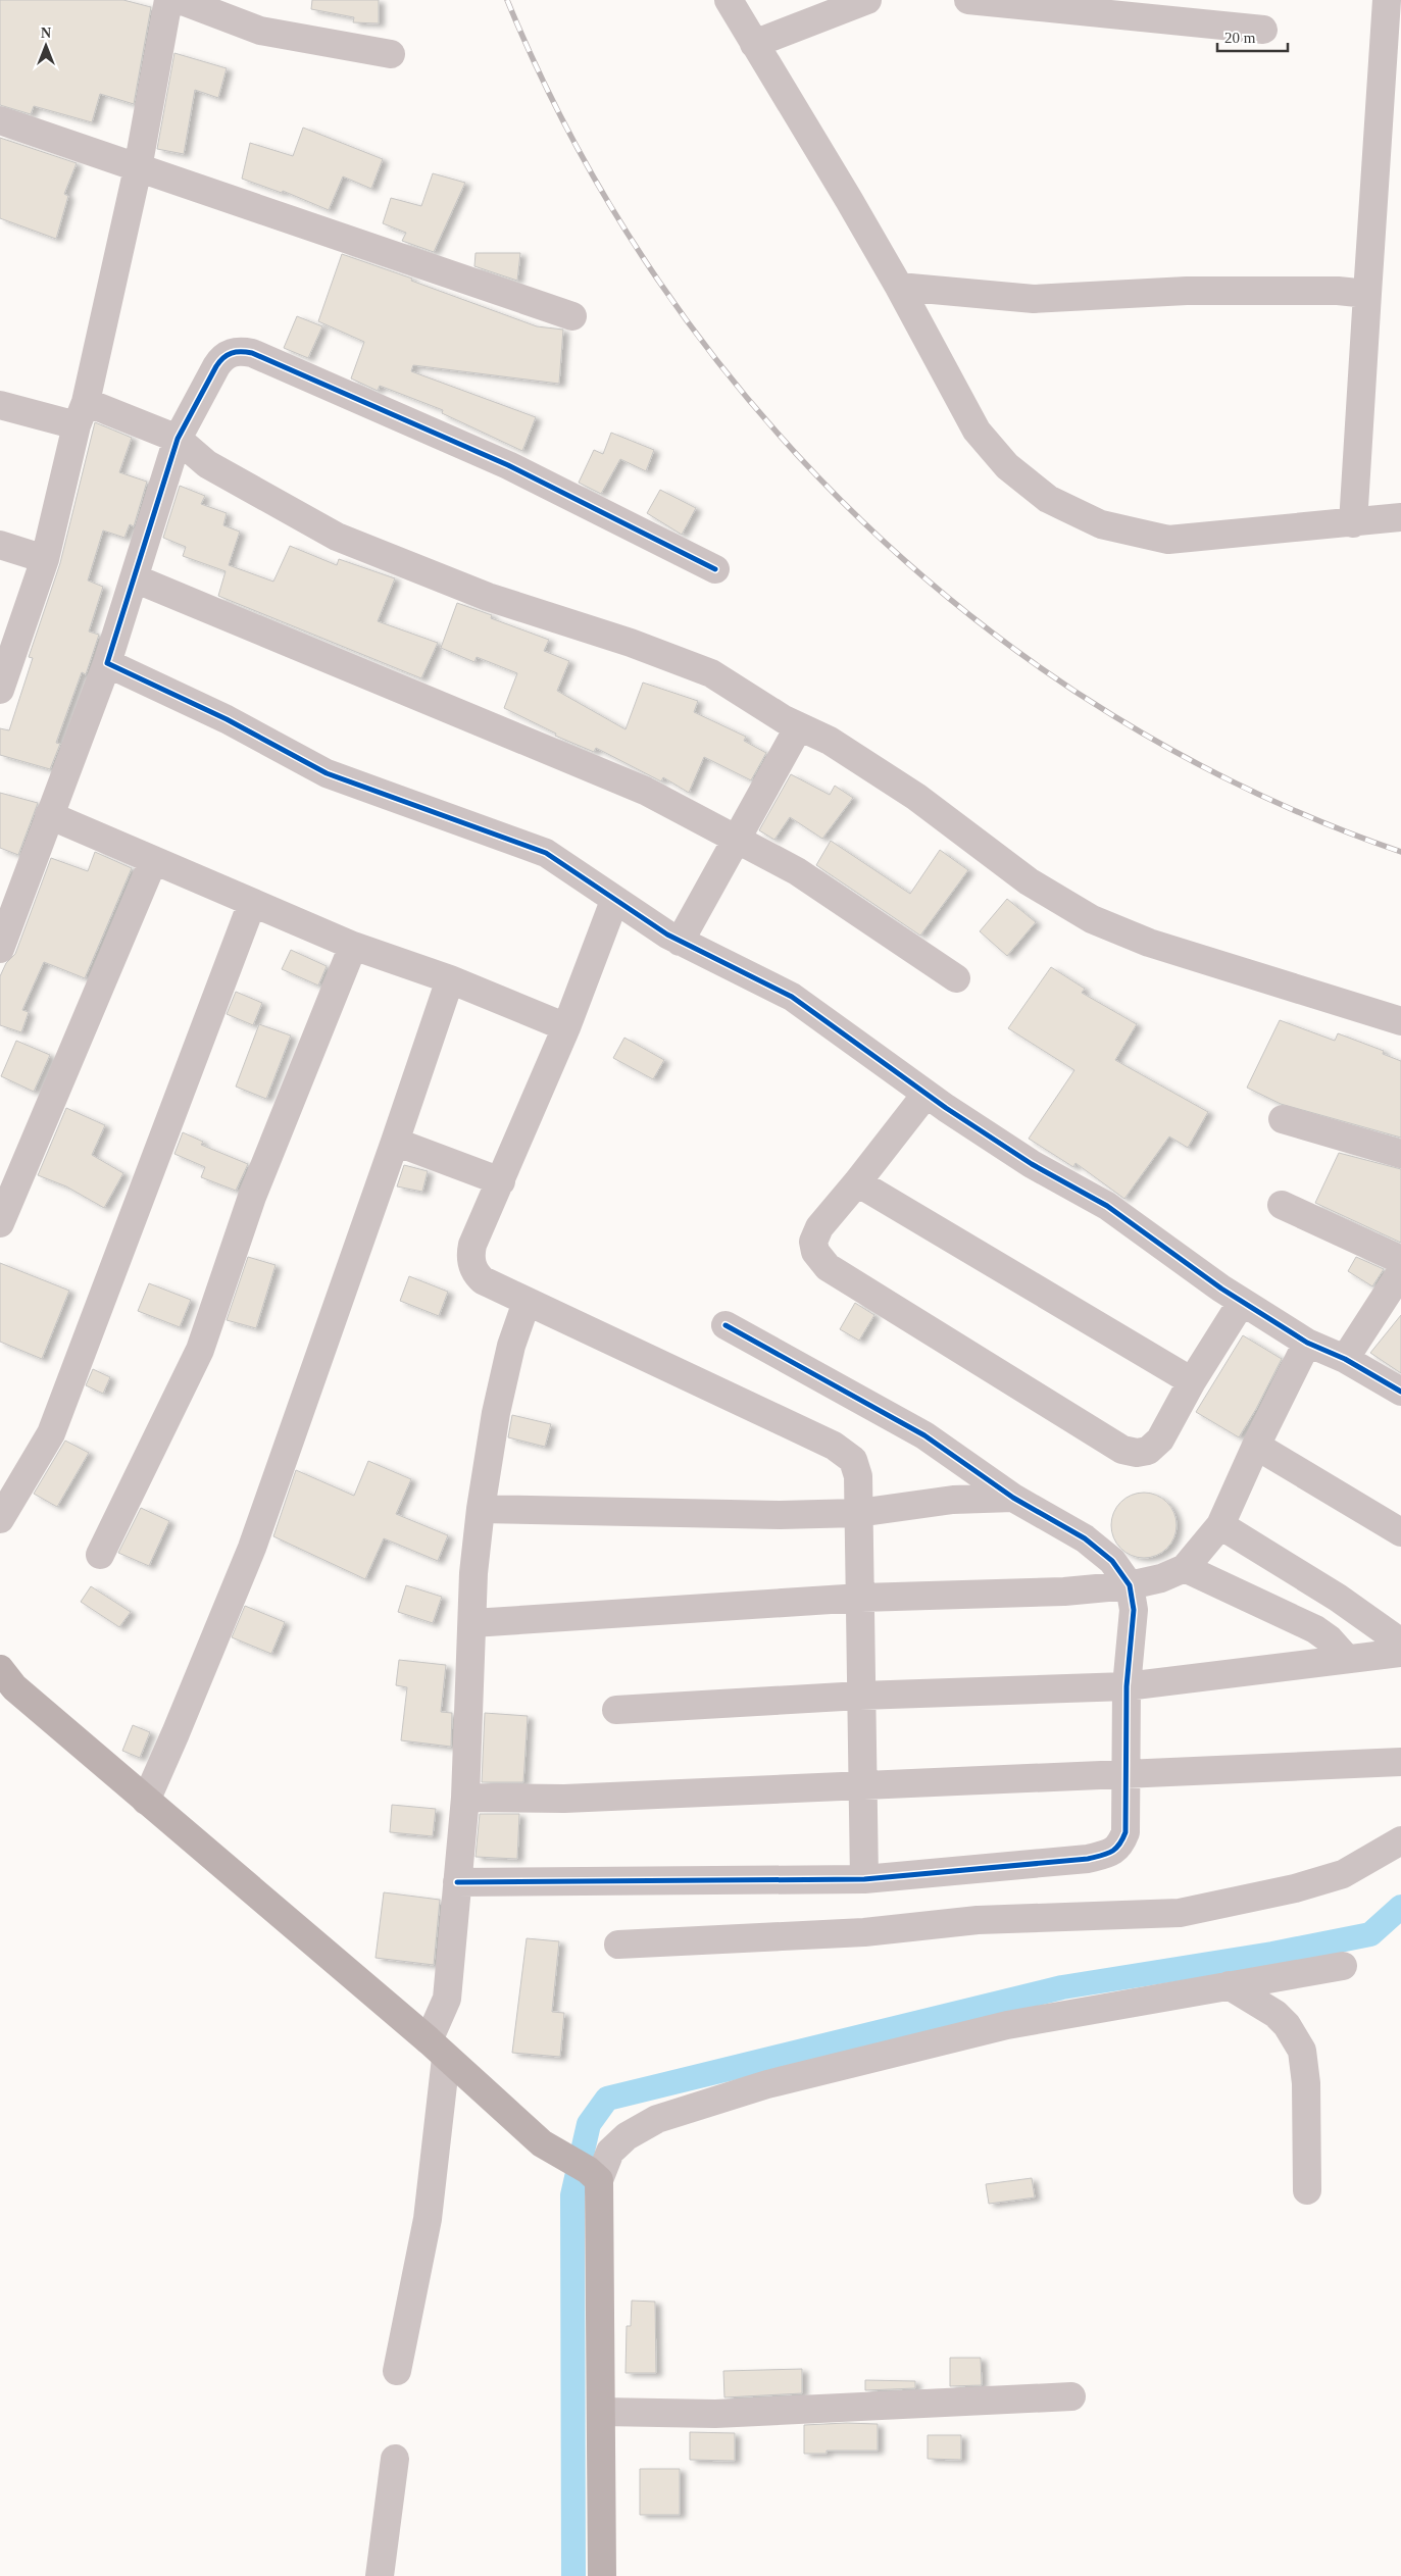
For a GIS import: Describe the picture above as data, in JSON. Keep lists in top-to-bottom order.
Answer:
{
  "scale_bar": "20 m",
  "north": "top"
}
